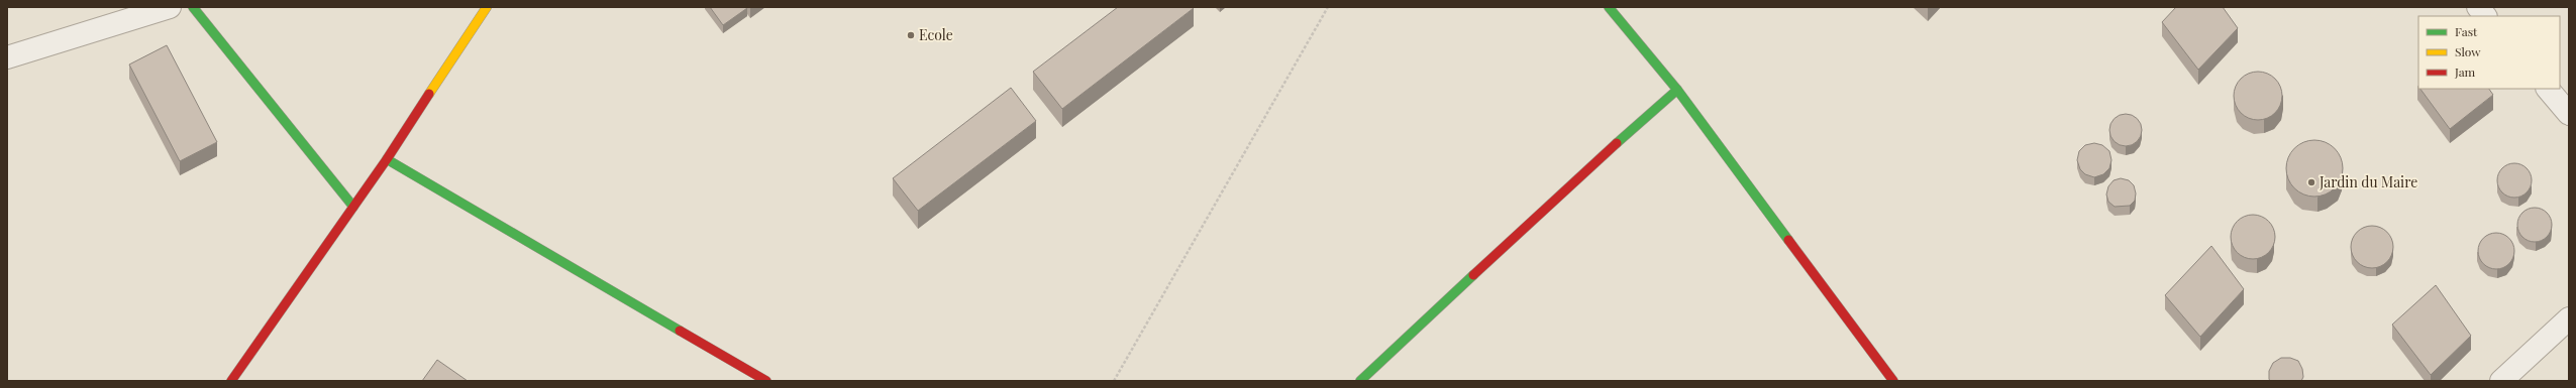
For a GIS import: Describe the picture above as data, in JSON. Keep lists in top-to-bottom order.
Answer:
{
  "places": ["Ecole", "Jardin du Maire"],
  "legend": ["Fast", "Slow", "Jam"]
}
